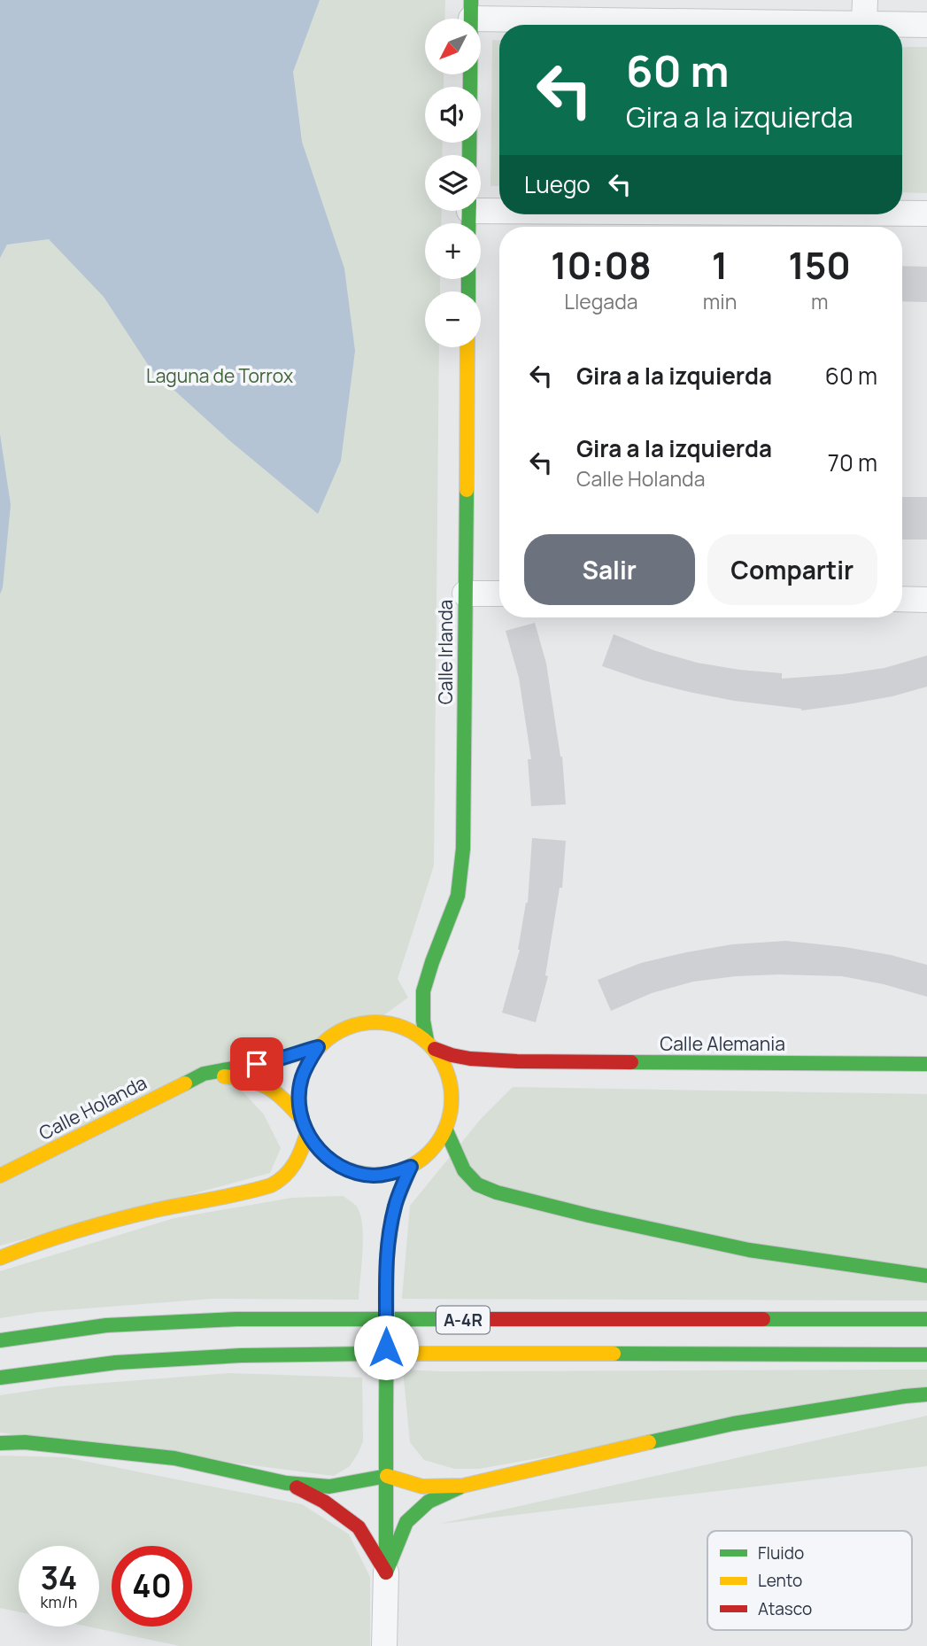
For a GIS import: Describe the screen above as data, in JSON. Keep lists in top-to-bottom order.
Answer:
{
  "streets": {
    "main road": [
      "Calle Irlanda",
      "Calle Alemania",
      "Calle Holanda",
      "A-4R"
    ]
  },
  "crossings": [
    ["Calle Irlanda", "Calle Alemania"],
    ["Calle Irlanda", "Calle Holanda"],
    ["Calle Alemania", "Calle Holanda"]
  ],
  "parks": ["Laguna de Torrox"],
  "legend": ["Fluido", "Lento", "Atasco"],
  "north": "bottom left",
  "page": {
    "map_buttons": ["+", "−"],
    "turn": ["60 m", "Gira a la izquierda"],
    "then": "Luego",
    "eta": [
      "10:08",
      "Llegada",
      "1",
      "min",
      "150",
      "m"
    ],
    "list": [
      {
        "name": "Gira a la izquierda",
        "value": "60 m"
      },
      {
        "name": "Gira a la izquierda",
        "note": "Calle Holanda",
        "value": "70 m"
      }
    ],
    "buttons": ["Salir", "Compartir"],
    "speed": "34 km/h",
    "limit": "40"
  }
}
